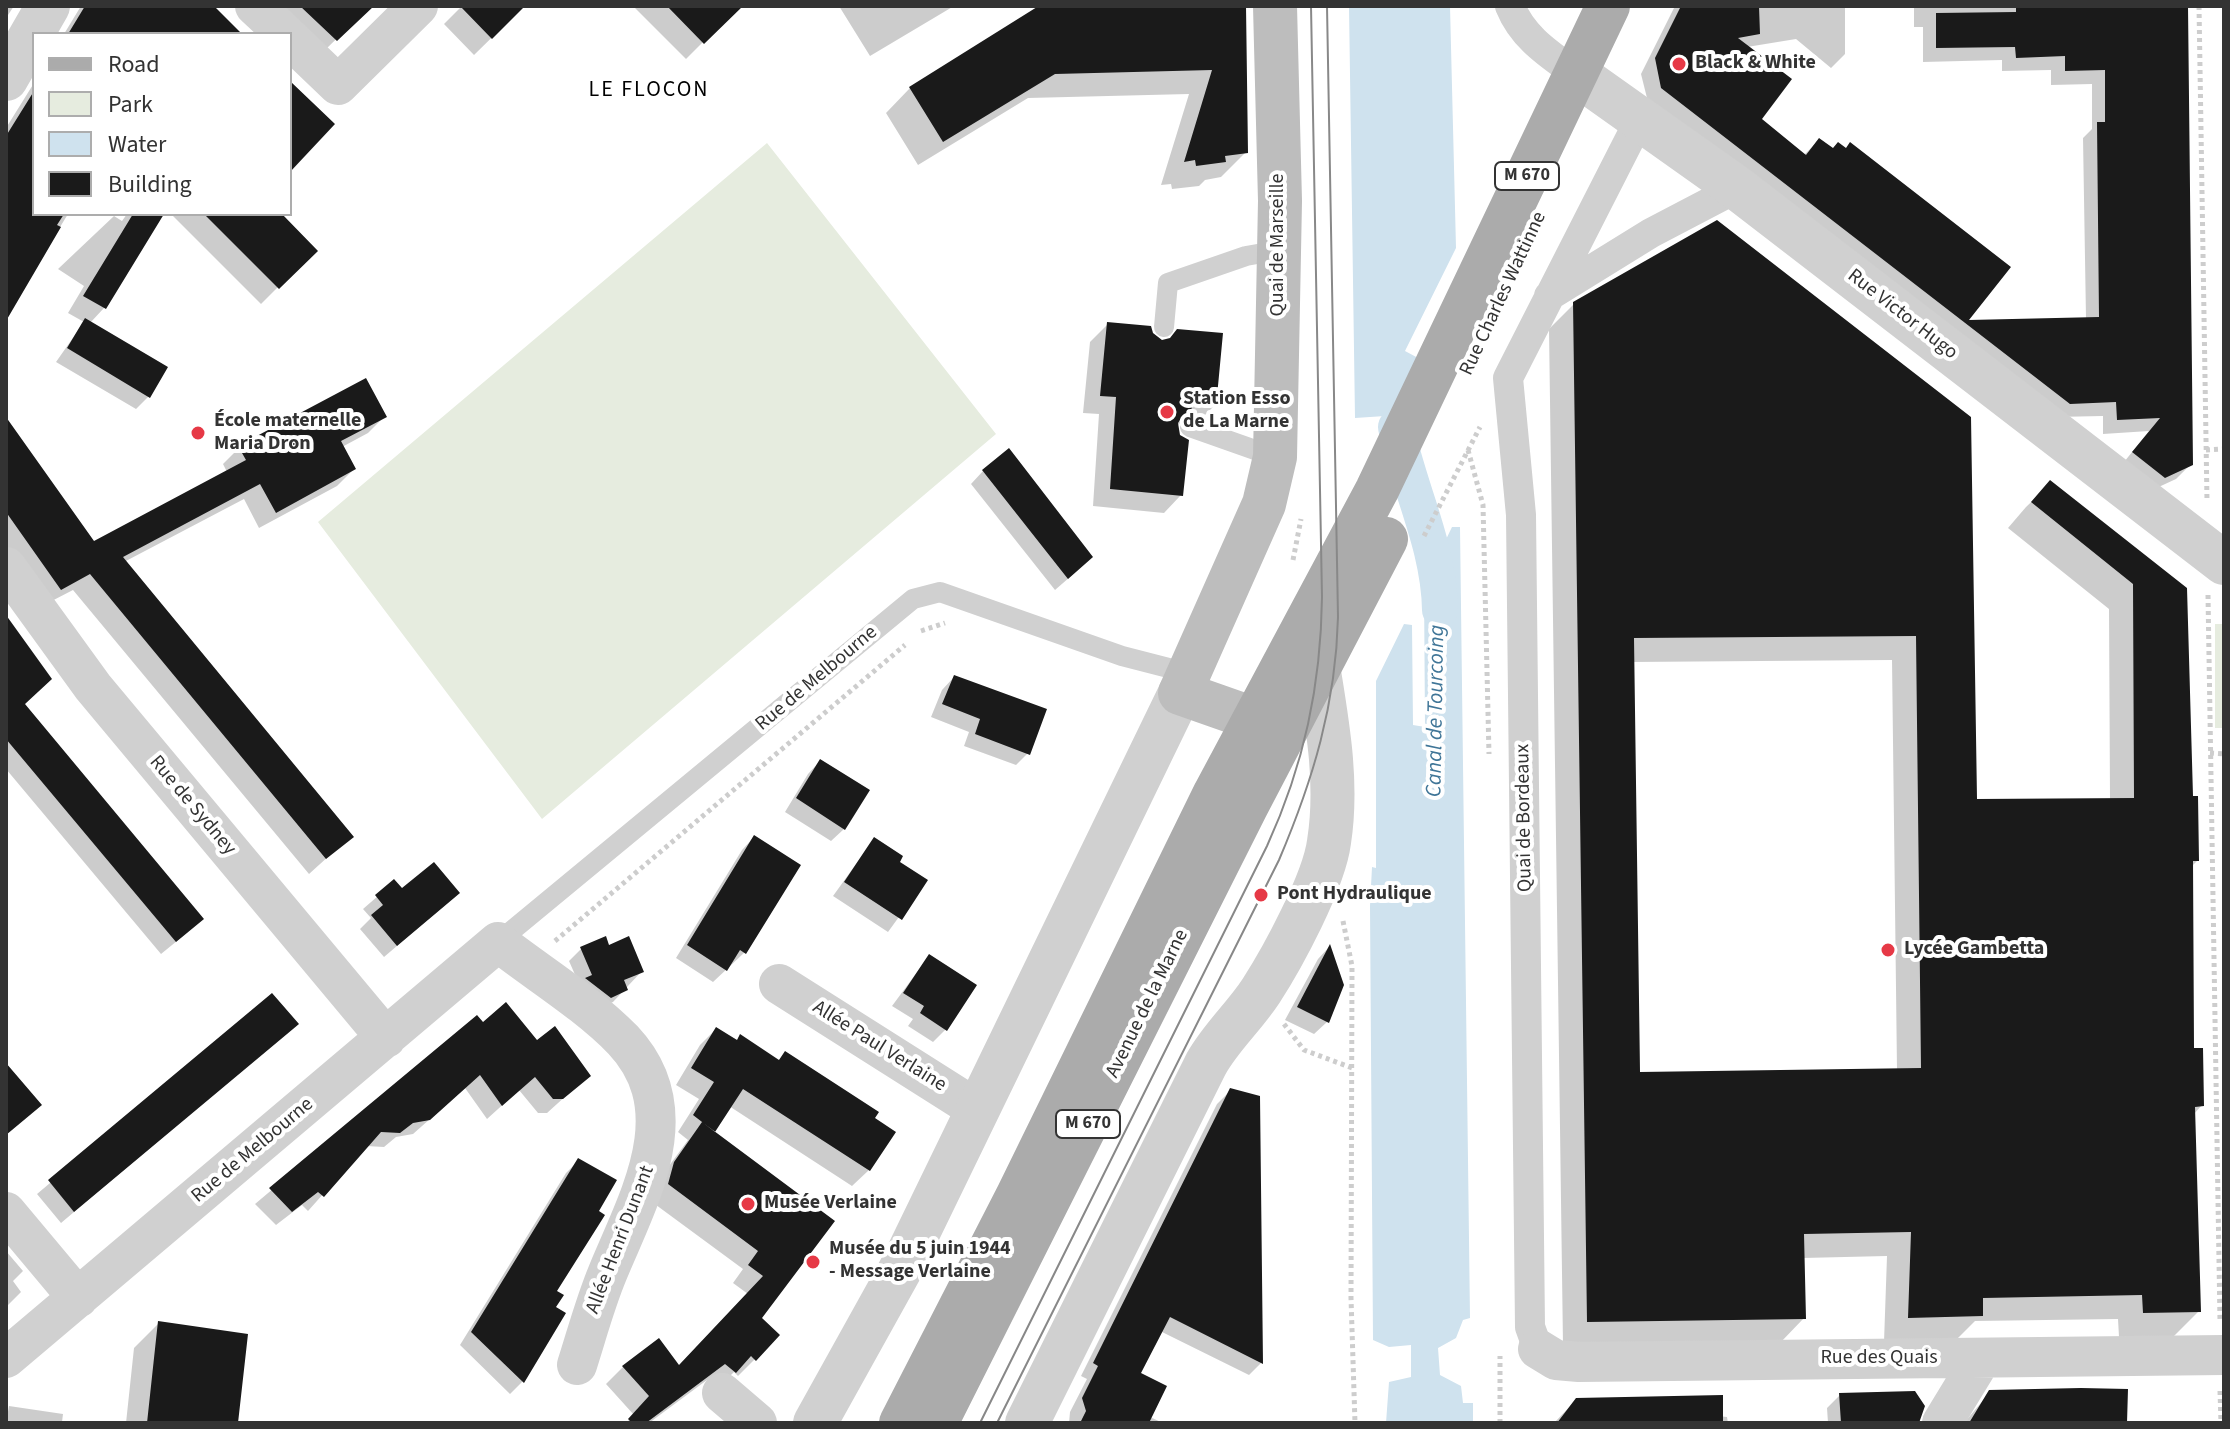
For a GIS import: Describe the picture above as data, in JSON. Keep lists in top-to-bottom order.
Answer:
{
  "streets": {
    "main road": [
      "M 670",
      "Quai de Marseille",
      "Rue Charles Wattinne",
      "Avenue de la Marne"
    ],
    "street": [
      "Rue Victor Hugo",
      "Rue de Melbourne",
      "Rue de Sydney",
      "Quai de Bordeaux",
      "Allée Paul Verlaine",
      "Allée Henri Dunant",
      "Rue des Quais"
    ]
  },
  "crossings": [
    ["M 670", "Rue Charles Wattinne"],
    ["M 670", "Avenue de la Marne"],
    ["Rue Charles Wattinne", "Rue Victor Hugo"],
    ["Rue Charles Wattinne", "Avenue de la Marne"],
    ["Rue Victor Hugo", "Quai de Bordeaux"],
    ["Rue de Melbourne", "Rue de Sydney"],
    ["Rue de Melbourne", "Allée Henri Dunant"],
    ["Quai de Bordeaux", "Rue des Quais"]
  ],
  "districts": ["LE FLOCON"],
  "water": ["Canal de Tourcoing"],
  "places": [
    "Black & White",
    "Station Esso de La Marne",
    "École maternelle Maria Dron",
    "Pont Hydraulique",
    "Lycée Gambetta",
    "Musée Verlaine",
    "Musée du 5 juin 1944 - Message Verlaine"
  ],
  "legend": [
    "Road",
    "Park",
    "Water",
    "Building"
  ]
}
